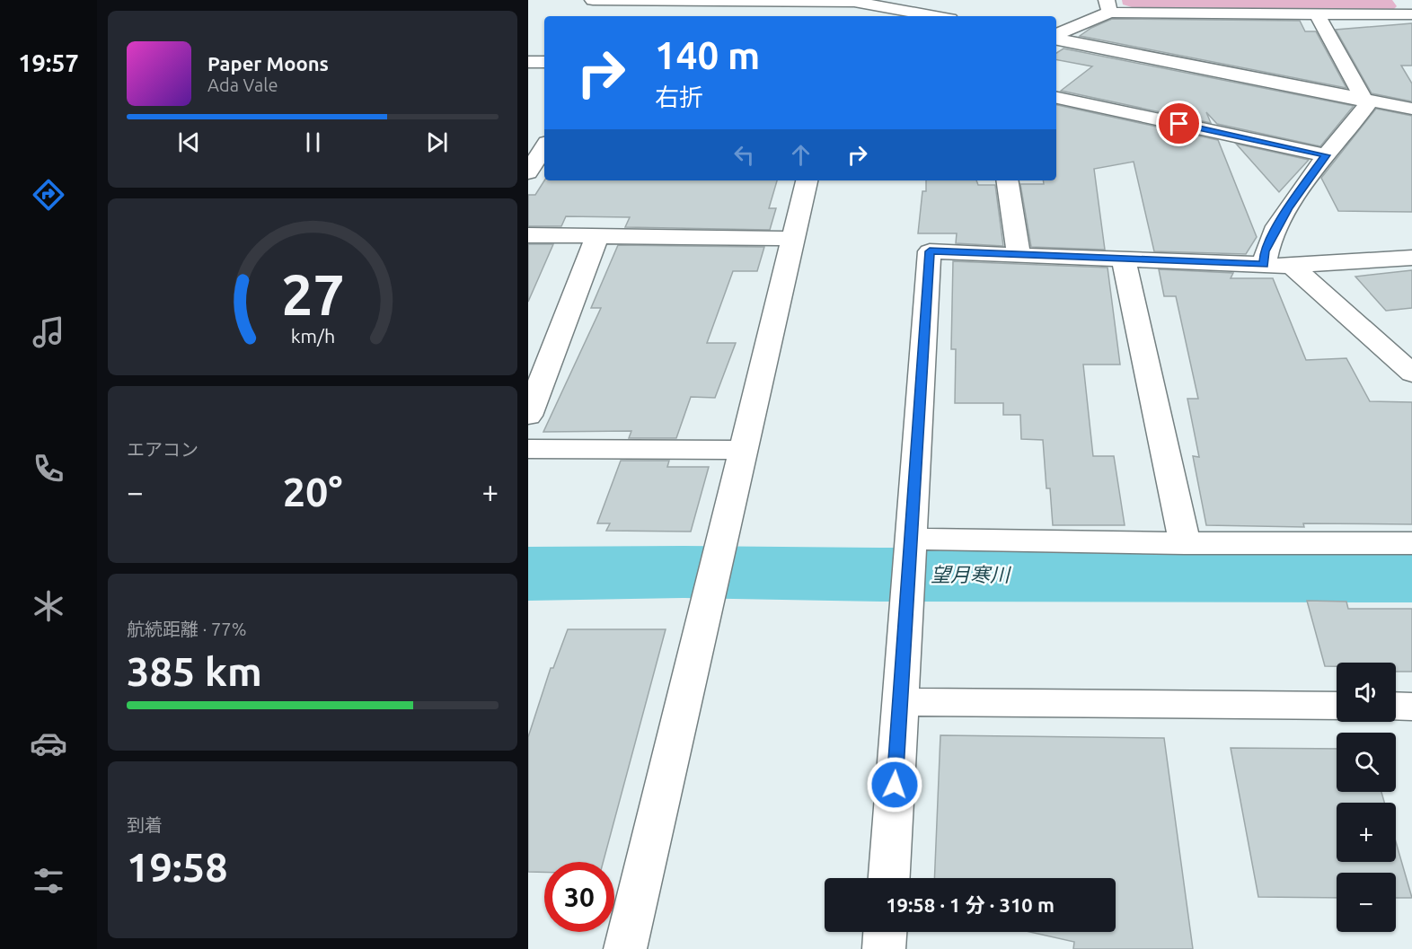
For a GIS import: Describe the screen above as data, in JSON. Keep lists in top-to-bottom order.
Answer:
{
  "water": ["望月寒川"],
  "page": {
    "tabs": "19:57",
    "turn": ["140 m", "右折"],
    "song": ["Paper Moons", "Ada Vale"],
    "tile": [
      "エアコン",
      ["航続距離 · 77%", "385 km"],
      ["到着", "19:58"]
    ],
    "heat": ["−", "20°", "+"],
    "map_buttons": ["+", "−"],
    "limit": "30",
    "trip": "19:58 · 1 分 · 310 m",
    "gauge": ["27", "km/h"]
  }
}
